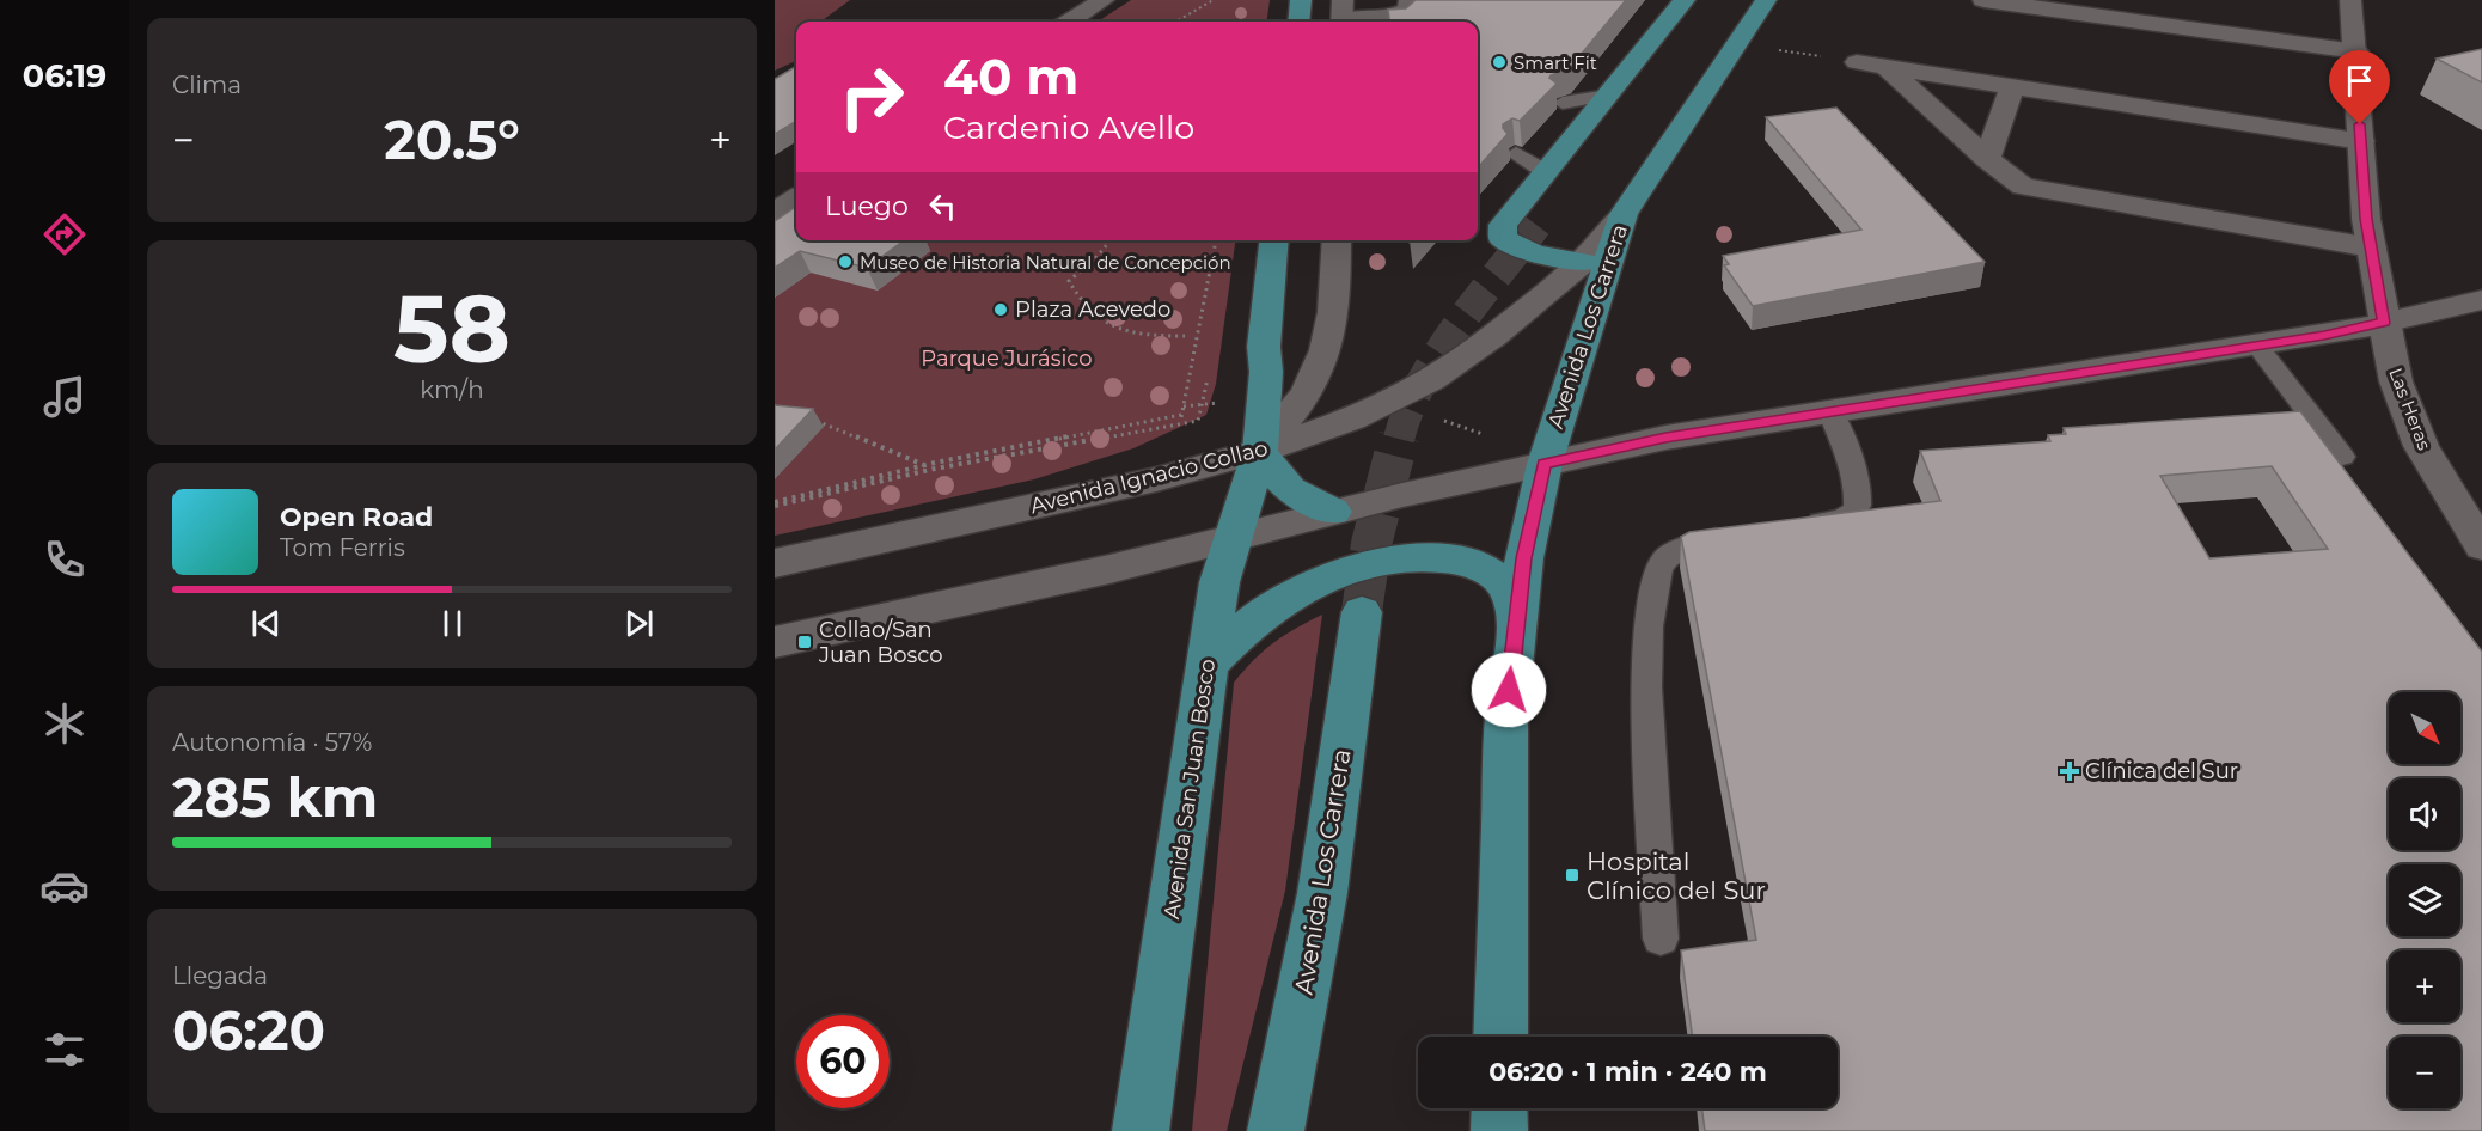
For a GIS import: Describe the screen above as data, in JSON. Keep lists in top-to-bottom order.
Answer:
{
  "streets": {
    "main road": [
      "Avenida Los Carrera",
      "Las Heras",
      "Avenida Ignacio Collao",
      "Avenida San Juan Bosco"
    ]
  },
  "crossings": [
    ["Avenida Los Carrera", "Avenida Ignacio Collao"],
    ["Avenida Ignacio Collao", "Avenida San Juan Bosco"]
  ],
  "parks": ["Parque Jurásico"],
  "places": {
    "other": ["Smart Fit", "Museo de Historia Natural de Concepción", "Plaza Acevedo"],
    "transit": ["Collao/San Juan Bosco", "Hospital Clínico del Sur"],
    "health": ["Clínica del Sur"]
  },
  "north": "bottom right",
  "page": {
    "tabs": "06:19",
    "tile": [
      "Clima",
      ["58", "km/h"],
      ["Autonomía · 57%", "285 km"],
      ["Llegada", "06:20"]
    ],
    "turn": ["40 m", "Cardenio Avello"],
    "heat": ["−", "20.5°", "+"],
    "then": "Luego",
    "song": ["Open Road", "Tom Ferris"],
    "map_buttons": ["+", "−"],
    "limit": "60",
    "trip": "06:20 · 1 min · 240 m"
  }
}
